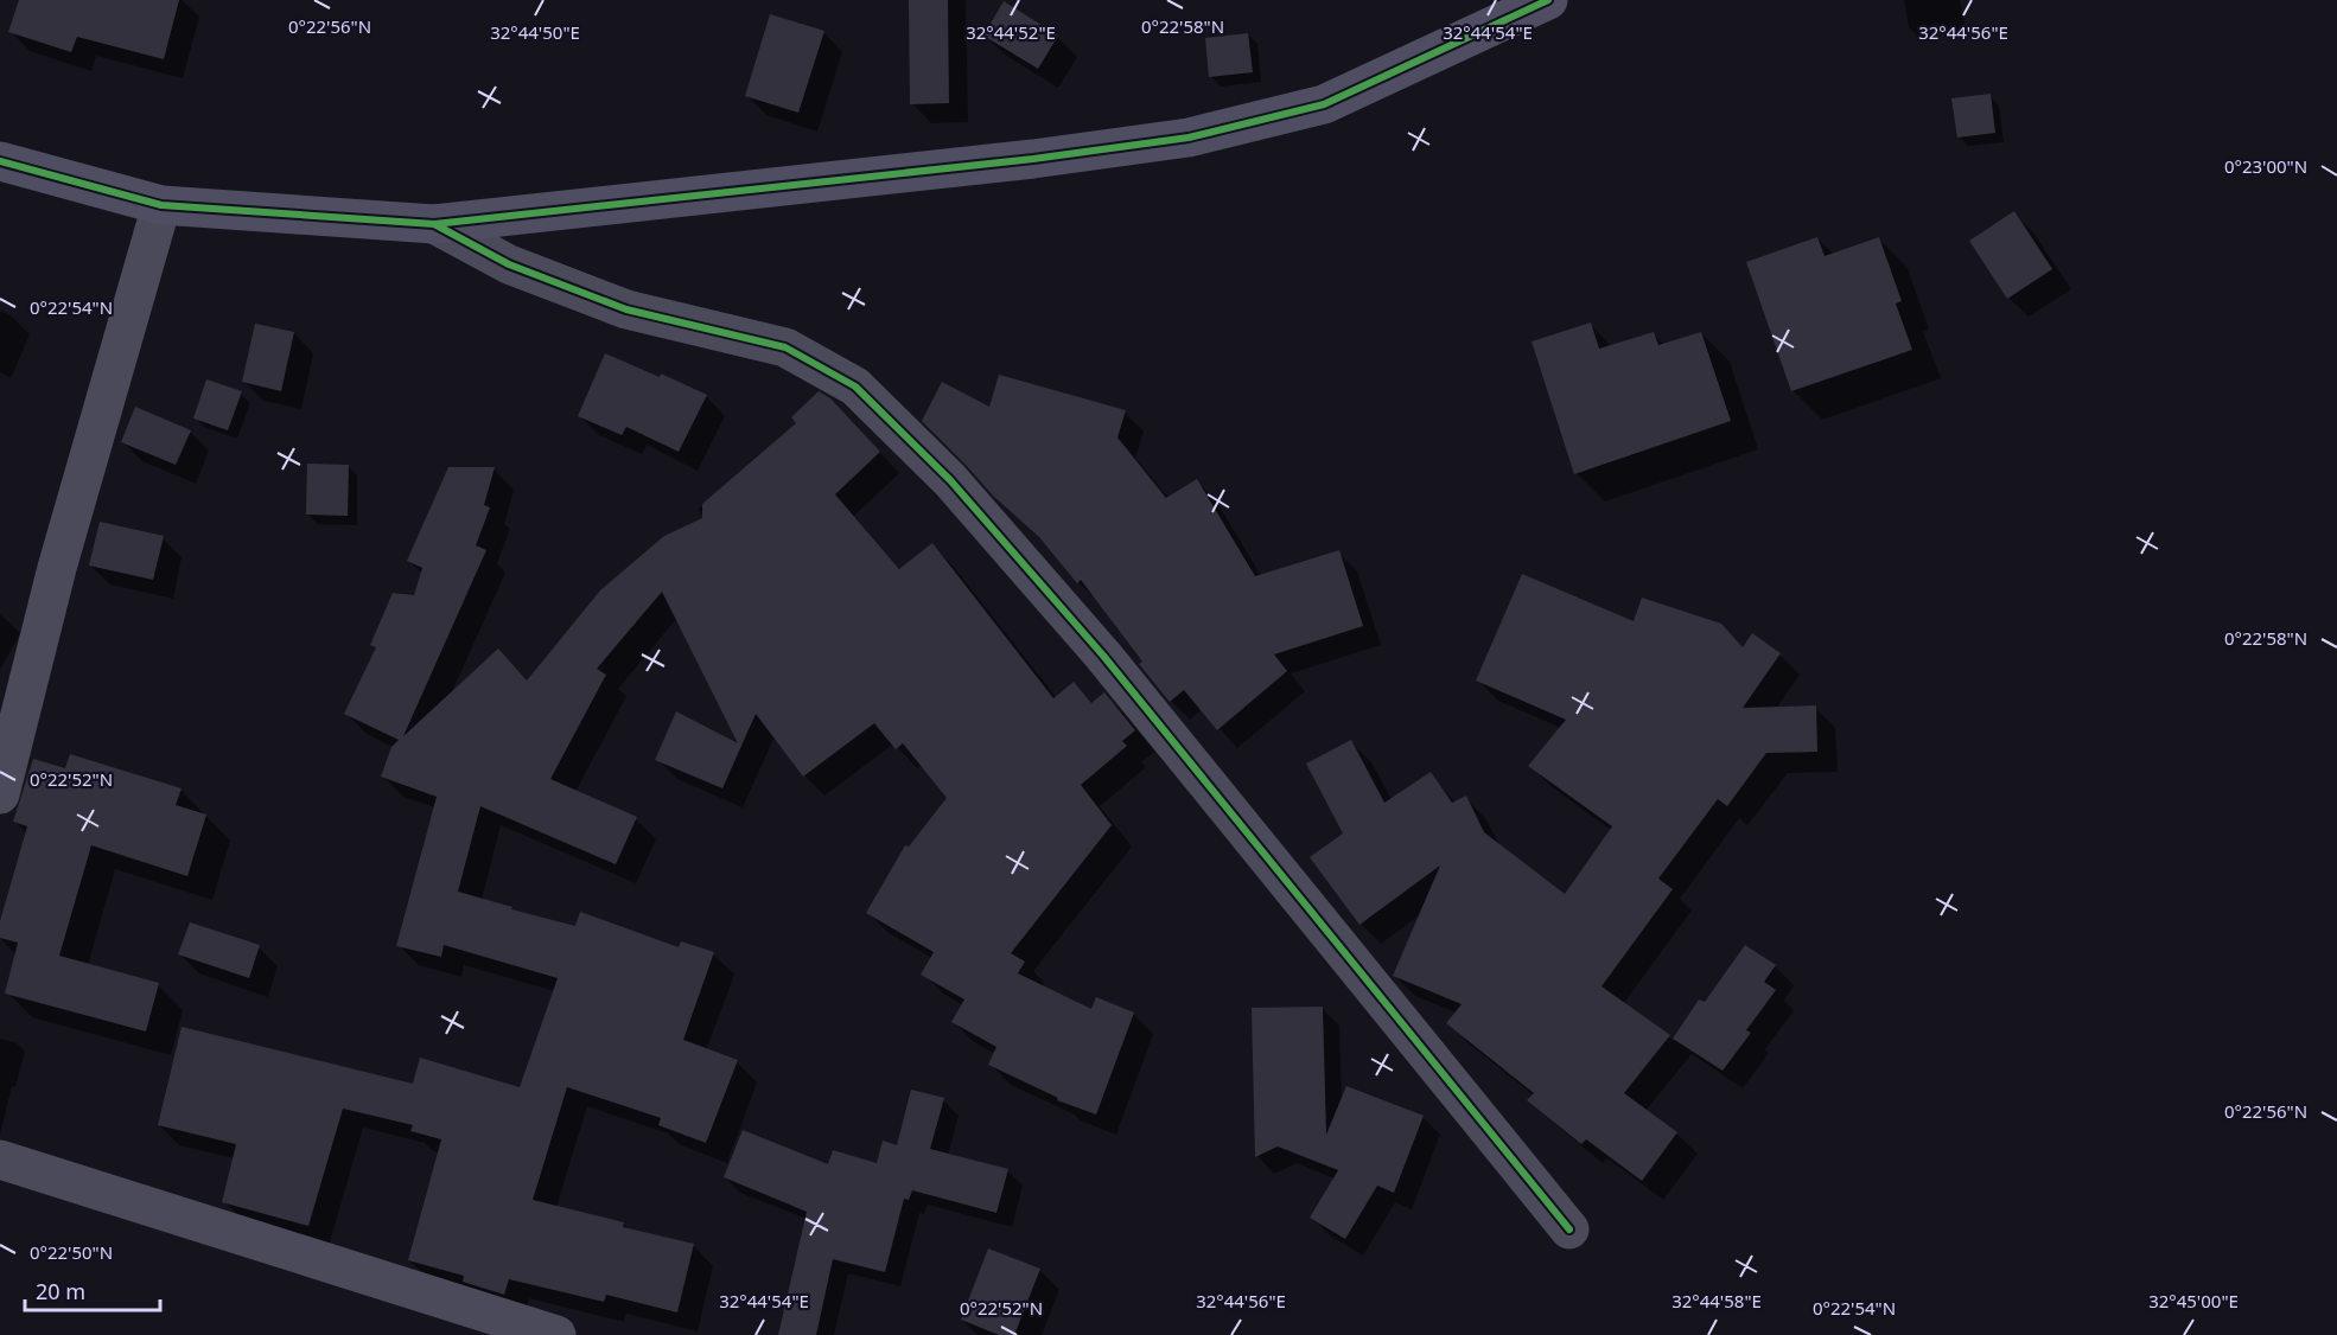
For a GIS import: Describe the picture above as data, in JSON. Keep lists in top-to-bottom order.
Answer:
{
  "scale_bar": "20 m",
  "coordinates": [
    "0°22'56\"N",
    "0°22'58\"N",
    "32°44'50\"E",
    "32°44'52\"E",
    "32°44'54\"E",
    "32°44'56\"E",
    "0°23'00\"N",
    "0°22'54\"N",
    "0°22'52\"N",
    "0°22'50\"N",
    "32°44'58\"E",
    "32°45'00\"E"
  ]
}
